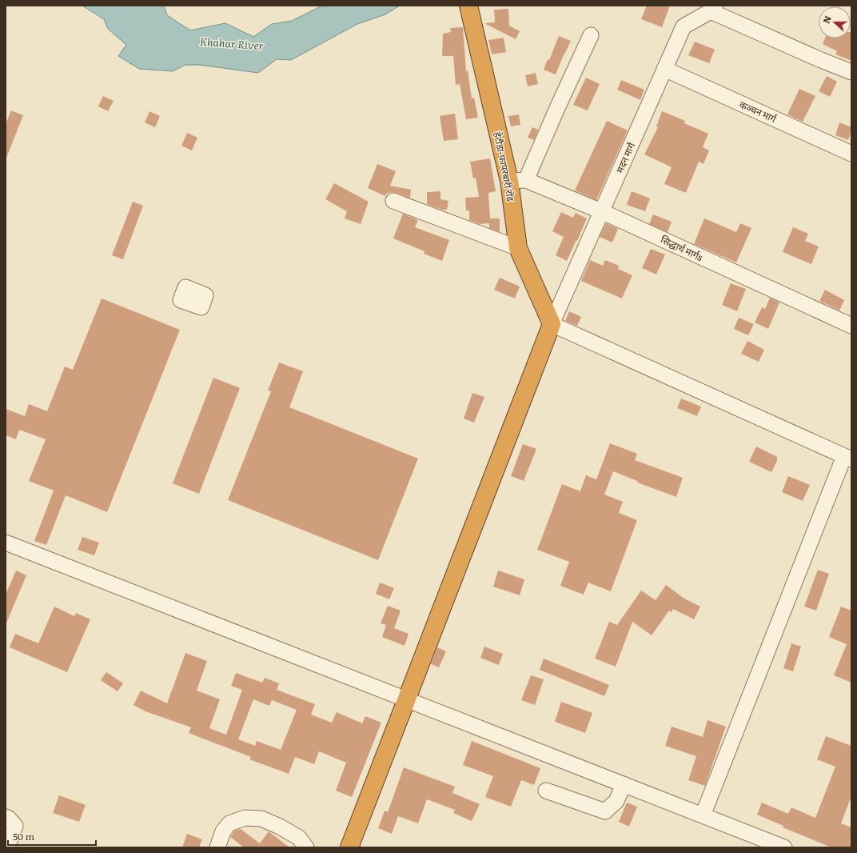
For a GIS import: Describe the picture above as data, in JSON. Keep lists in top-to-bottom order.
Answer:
{
  "streets": {
    "highway": ["हेटौडा-फापरबारी रोड"],
    "street": ["कञ्चन मार्ग", "मदन मार्ग", "सिद्धार्थ मार्गs"]
  },
  "crossings": [
    ["कञ्चन मार्ग", "मदन मार्ग"],
    ["मदन मार्ग", "हेटौडा-फापरबारी रोड"],
    ["मदन मार्ग", "सिद्धार्थ मार्गs"],
    ["हेटौडा-फापरबारी रोड", "सिद्धार्थ मार्गs"]
  ],
  "water": ["Khahar River"],
  "scale_bar": "50 m",
  "north": "left"
}
